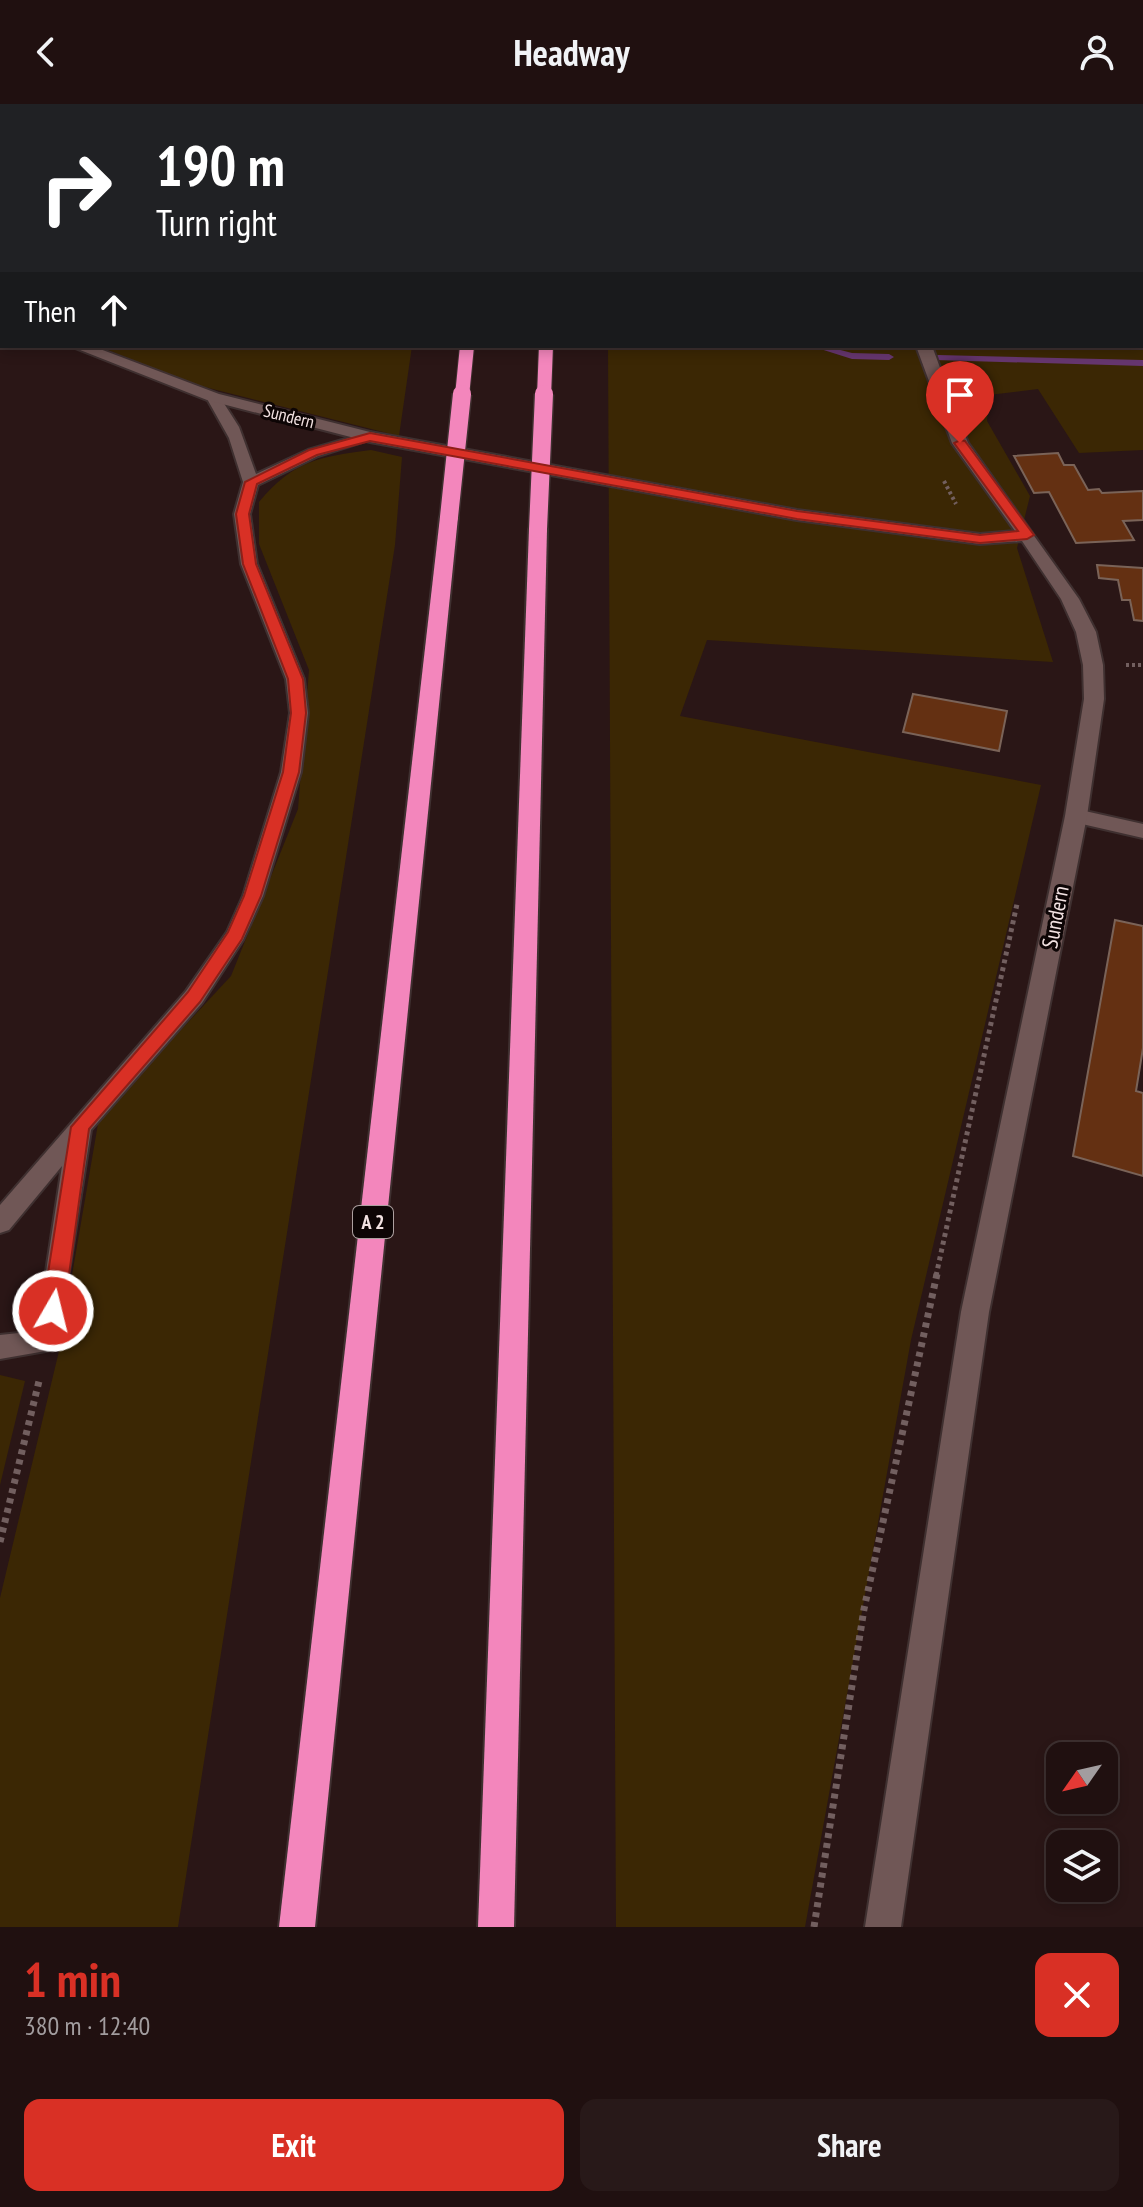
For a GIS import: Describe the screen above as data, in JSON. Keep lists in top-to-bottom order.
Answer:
{
  "streets": {
    "highway": ["A 2"],
    "street": ["Sundern"]
  },
  "north": "bottom left",
  "page": {
    "header": "Headway",
    "turn": ["190 m", "Turn right"],
    "then": "Then",
    "heading": ["1 min", "380 m · 12:40"],
    "buttons": ["Exit", "Share"]
  }
}
